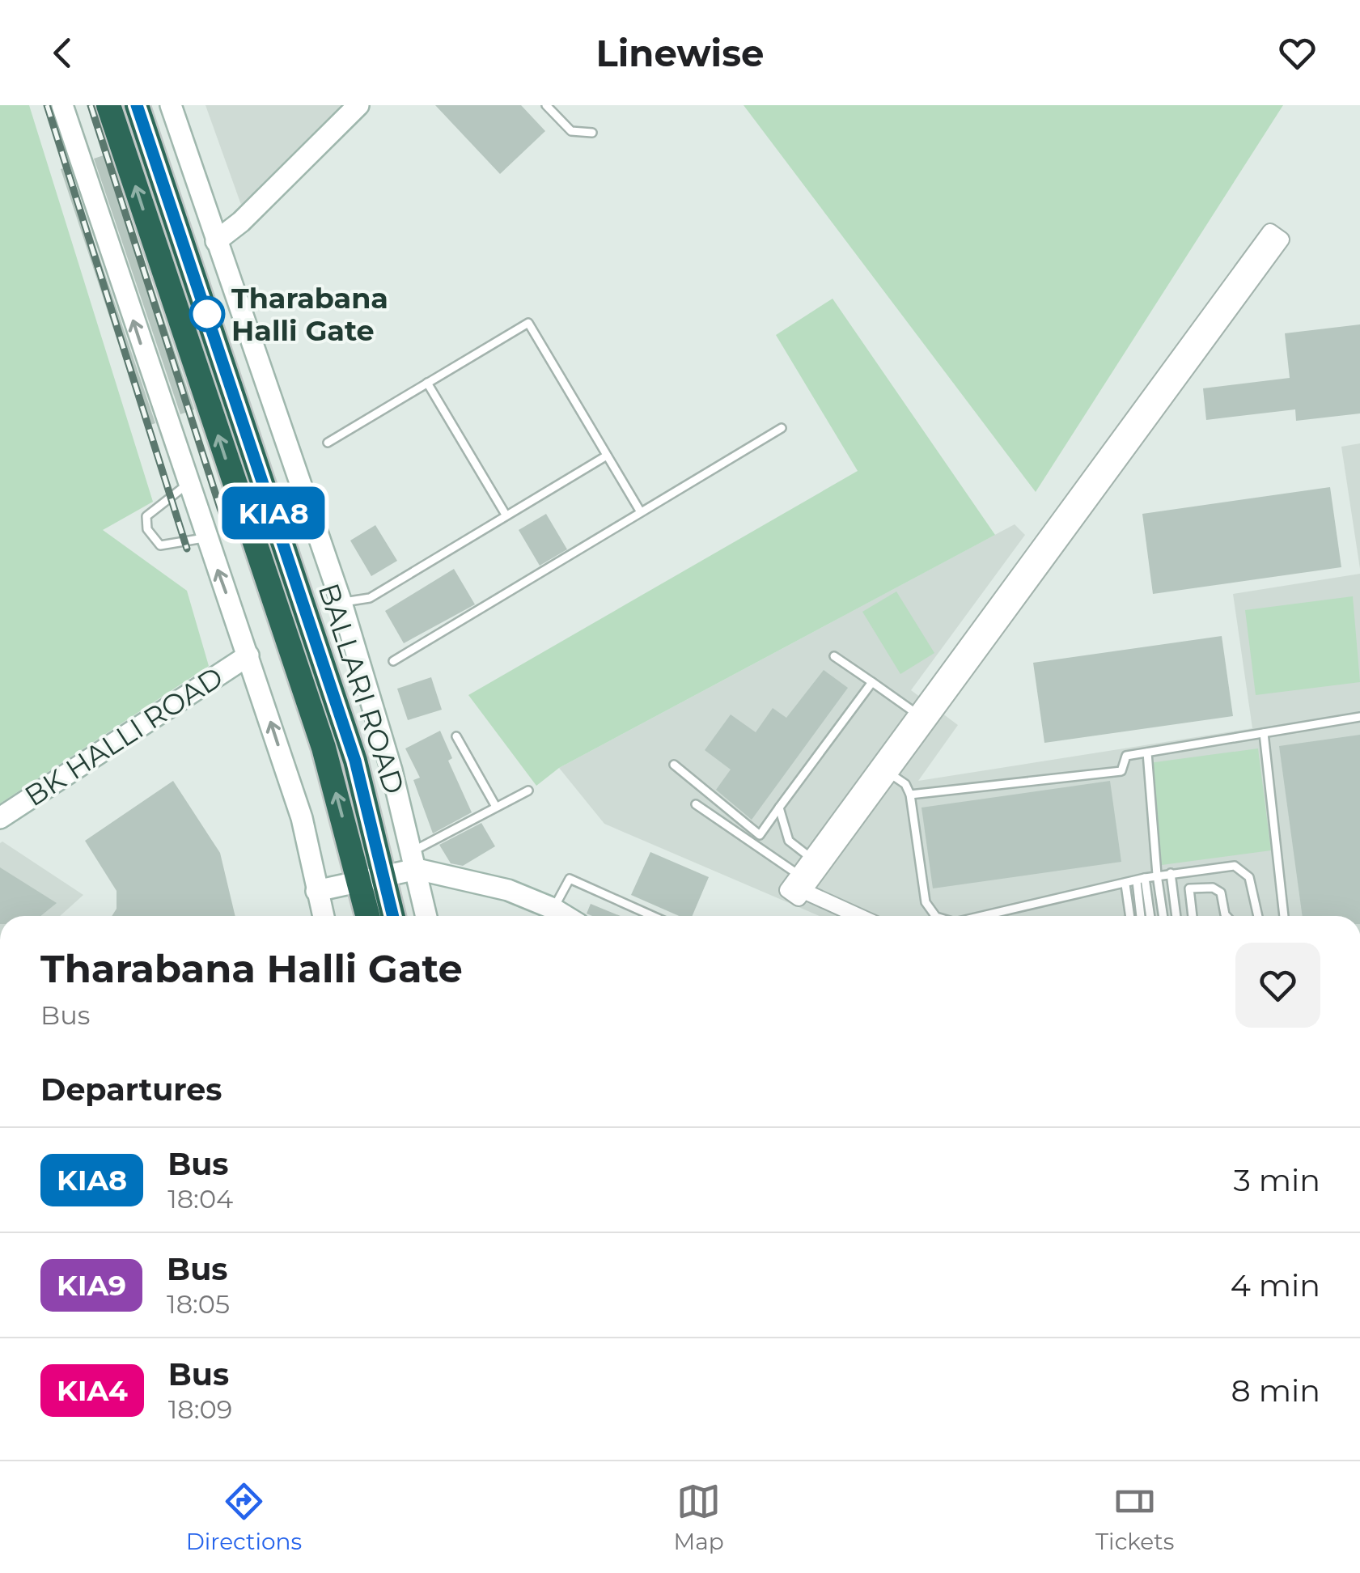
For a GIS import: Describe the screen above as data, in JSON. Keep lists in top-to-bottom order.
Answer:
{
  "streets": {
    "highway": ["BALLARI ROAD"],
    "street": ["BK HALLI ROAD"]
  },
  "places": ["Tharabana Halli Gate"],
  "lines": ["bus line KIA8"],
  "page": {
    "header": "Linewise",
    "on_map": "KIA8",
    "heading": [
      ["Tharabana Halli Gate", "Bus"],
      "Departures"
    ],
    "list": [
      {
        "mark": "KIA8",
        "name": "Bus",
        "note": "18:04",
        "value": "3 min"
      },
      {
        "mark": "KIA9",
        "name": "Bus",
        "note": "18:05",
        "value": "4 min"
      },
      {
        "mark": "KIA4",
        "name": "Bus",
        "note": "18:09",
        "value": "8 min"
      }
    ],
    "tabs": ["Directions", "Map", "Tickets"]
  }
}
